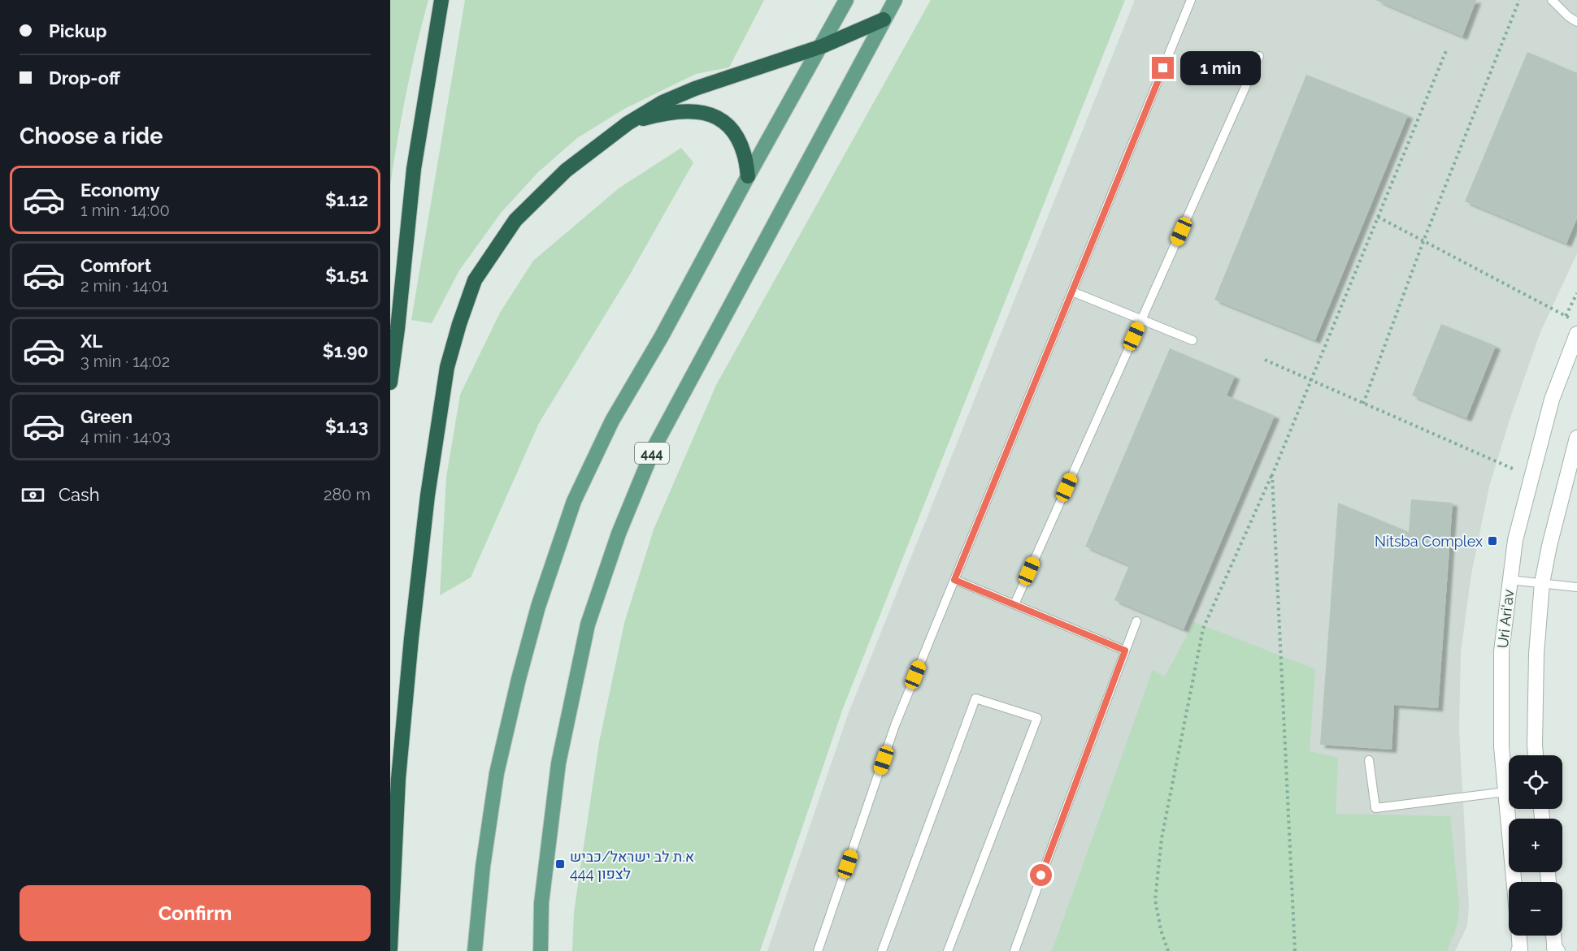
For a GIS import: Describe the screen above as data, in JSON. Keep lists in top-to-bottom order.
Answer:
{
  "streets": {
    "main road": ["444"],
    "street": ["Uri Ari'av"]
  },
  "places": {
    "transit": ["Nitsba Complex", "א.ת לב ישראל/כביש 444 לצפון"]
  },
  "page": {
    "banner": ["Pickup", "Drop-off"],
    "bubble": "1 min",
    "heading": "Choose a ride",
    "list": [
      {
        "name": "Economy",
        "note": "1 min · 14:00",
        "value": "$1.12"
      },
      {
        "name": "Comfort",
        "note": "2 min · 14:01",
        "value": "$1.51"
      },
      {
        "name": "XL",
        "note": "3 min · 14:02",
        "value": "$1.90"
      },
      {
        "name": "Green",
        "note": "4 min · 14:03",
        "value": "$1.13"
      }
    ],
    "pay": ["Cash", "280 m"],
    "map_buttons": ["+", "−"],
    "buttons": "Confirm"
  }
}
